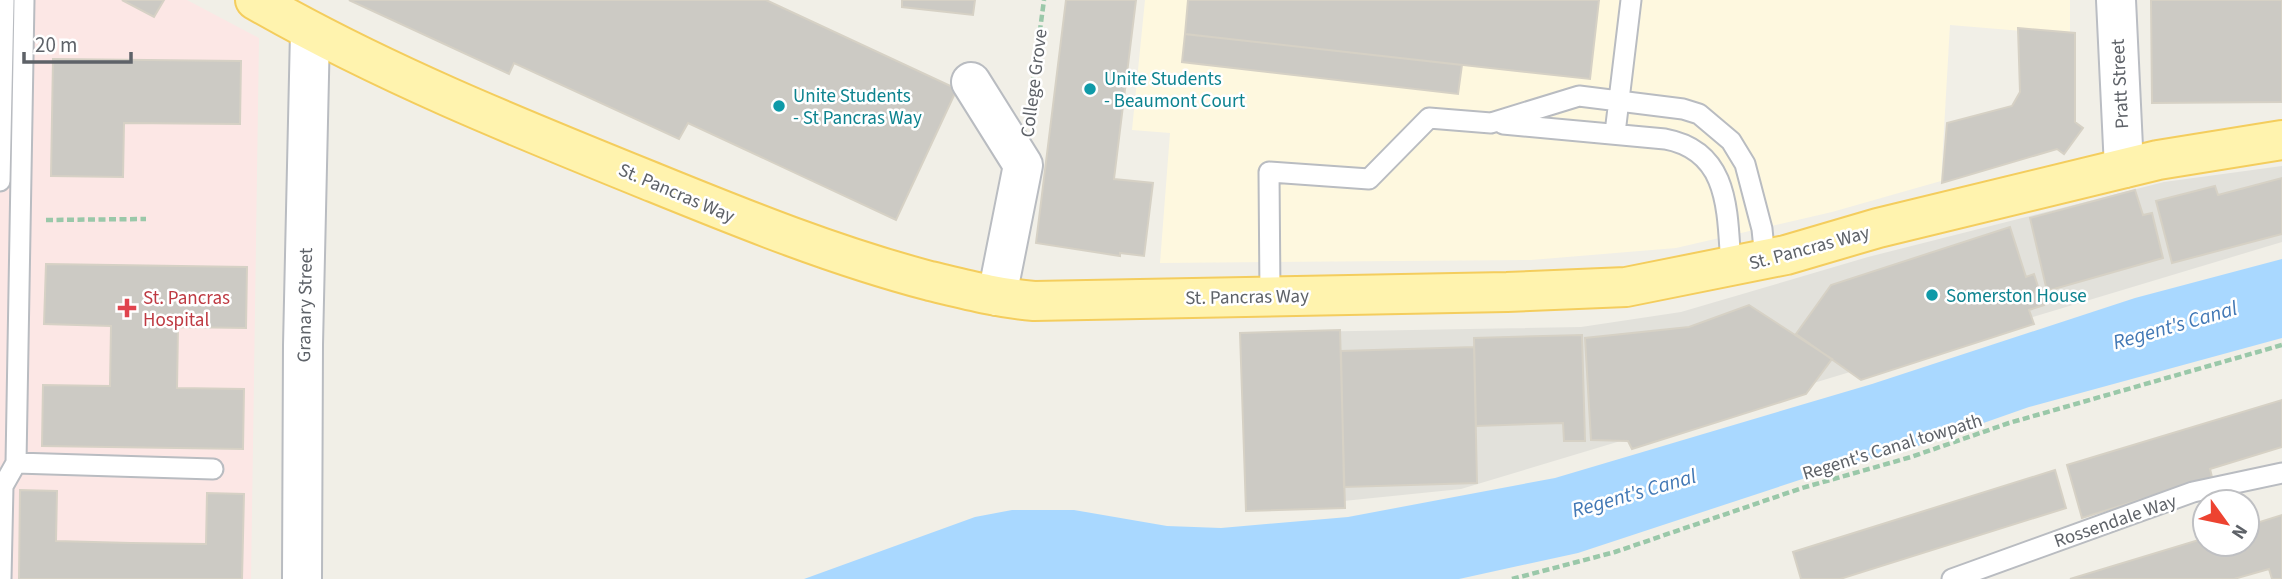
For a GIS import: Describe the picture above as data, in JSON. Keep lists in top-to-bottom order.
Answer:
{
  "streets": {
    "main road": ["St. Pancras Way"],
    "street": ["College Grove", "Pratt Street", "Granary Street"],
    "lane": ["Rossendale Way"],
    "path": ["Regent's Canal towpath"]
  },
  "crossings": [
    ["College Grove", "St. Pancras Way"],
    ["Pratt Street", "St. Pancras Way"],
    ["St. Pancras Way", "Granary Street"]
  ],
  "water": ["Regent's Canal"],
  "places": {
    "other": ["Unite Students - Beaumont Court", "Unite Students - St Pancras Way", "Somerston House"],
    "health": ["St. Pancras Hospital"]
  },
  "scale_bar": "20 m",
  "north": "bottom right"
}
